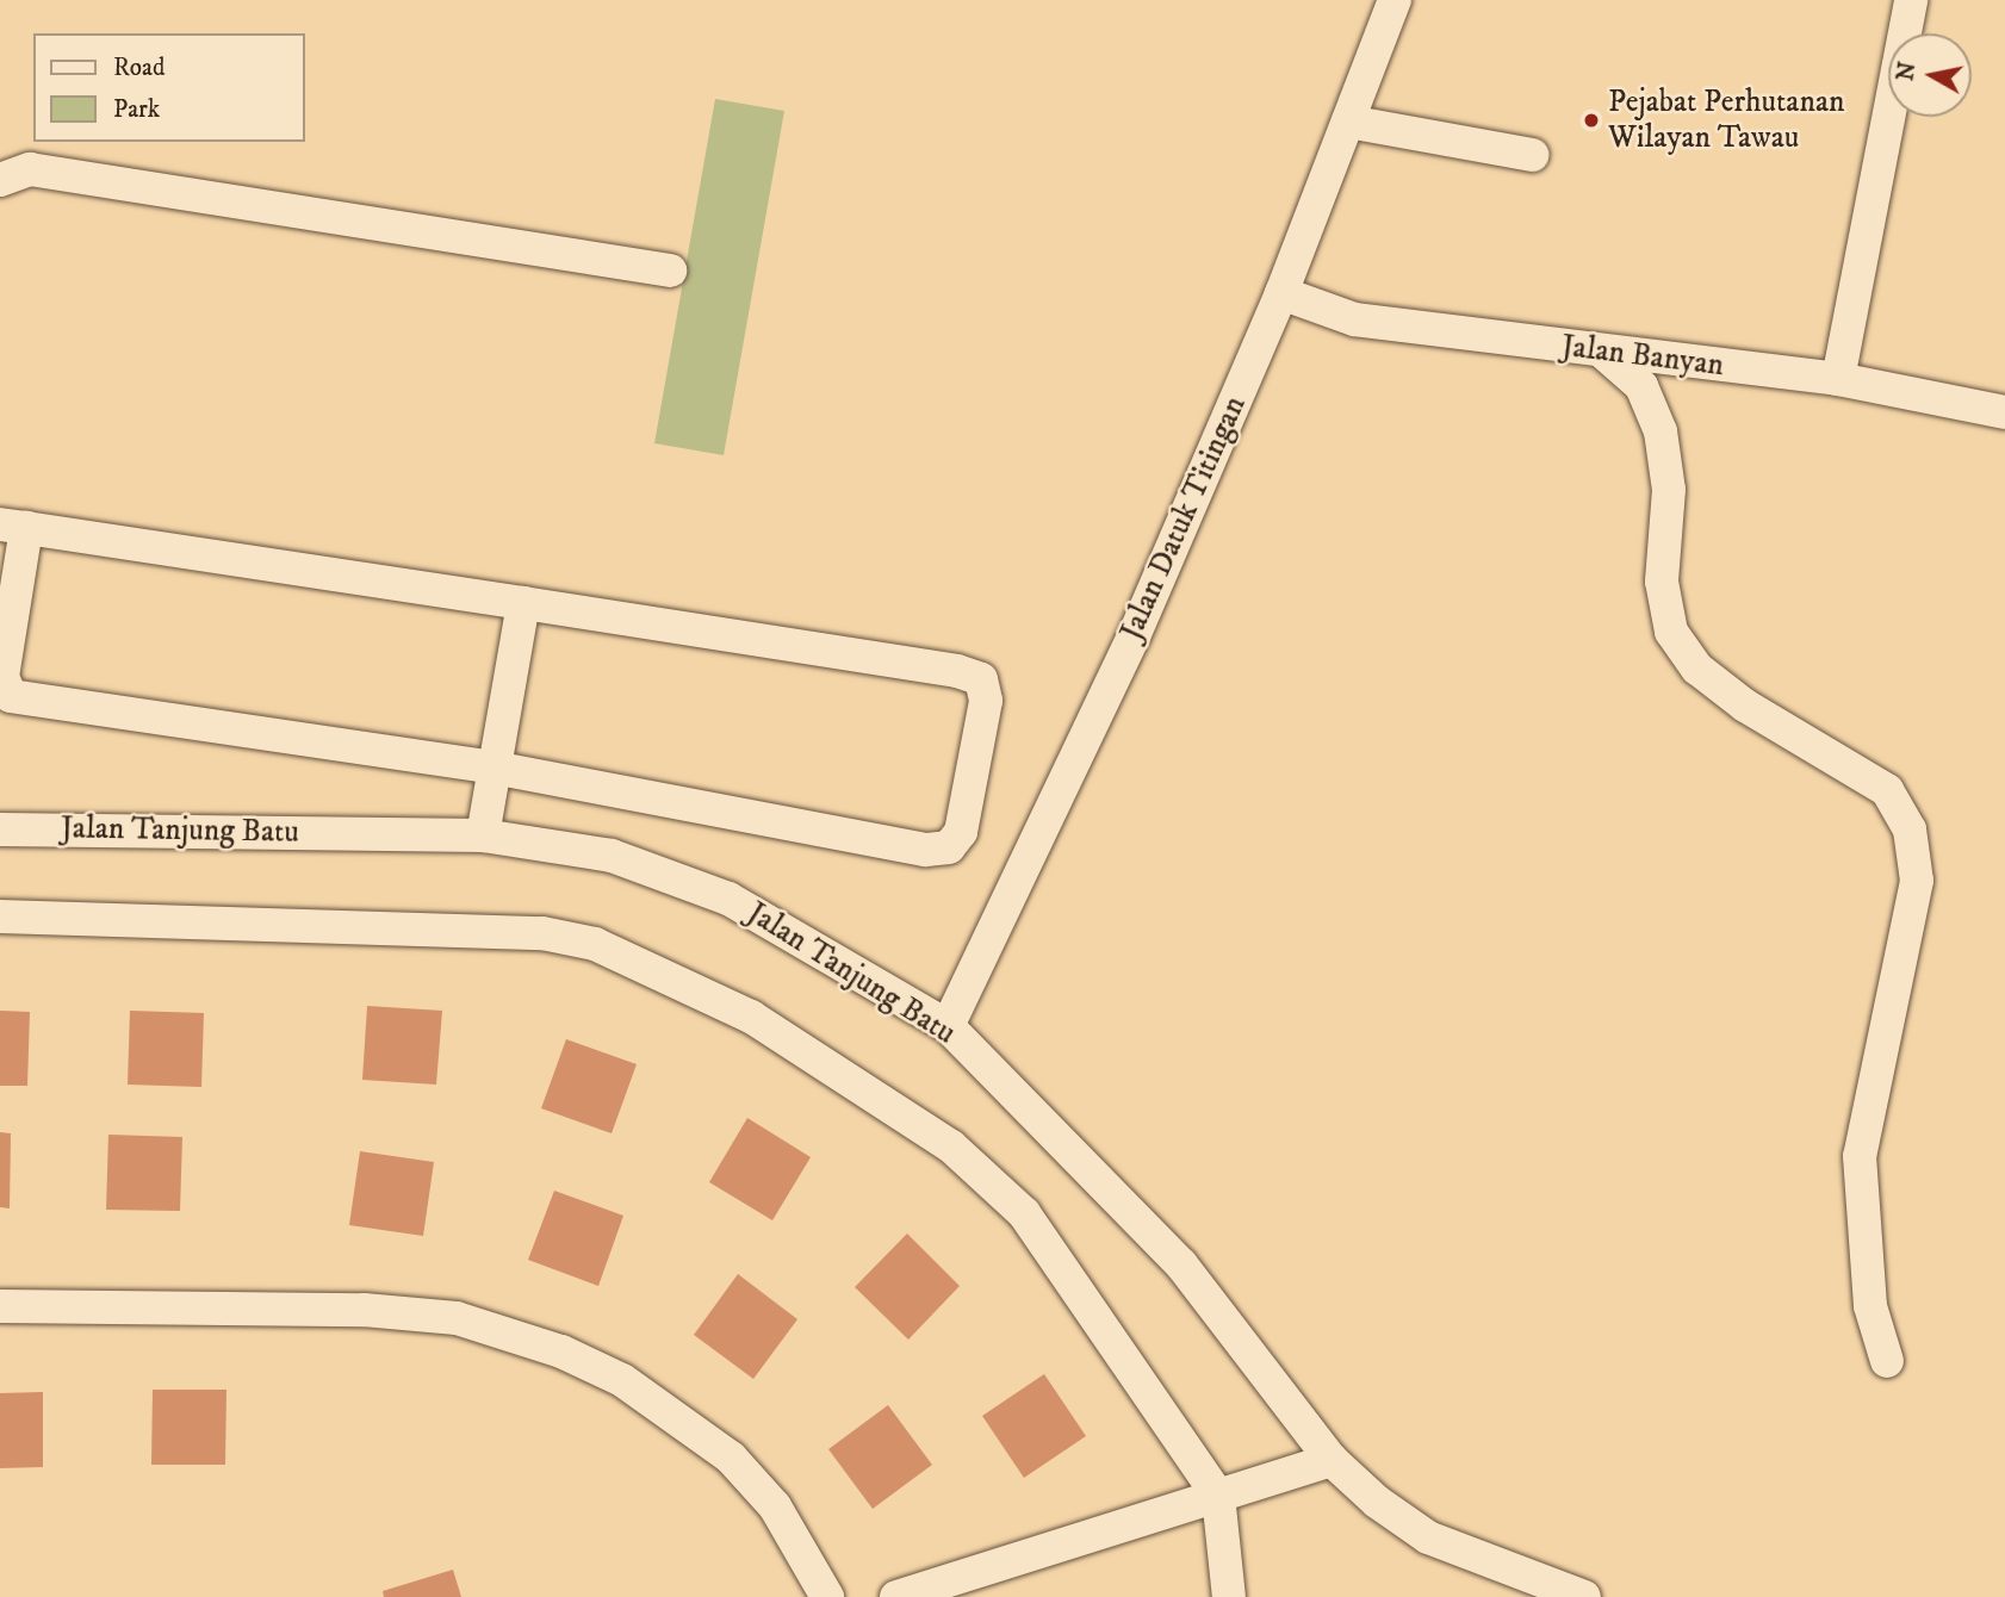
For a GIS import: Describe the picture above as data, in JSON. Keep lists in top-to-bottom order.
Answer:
{
  "streets": {
    "street": ["Jalan Banyan", "Jalan Datuk Titingan", "Jalan Tanjung Batu"]
  },
  "crossings": [
    ["Jalan Banyan", "Jalan Datuk Titingan"],
    ["Jalan Datuk Titingan", "Jalan Tanjung Batu"]
  ],
  "places": ["Pejabat Perhutanan Wilayan Tawau"],
  "legend": ["Road", "Park"],
  "north": "left"
}
